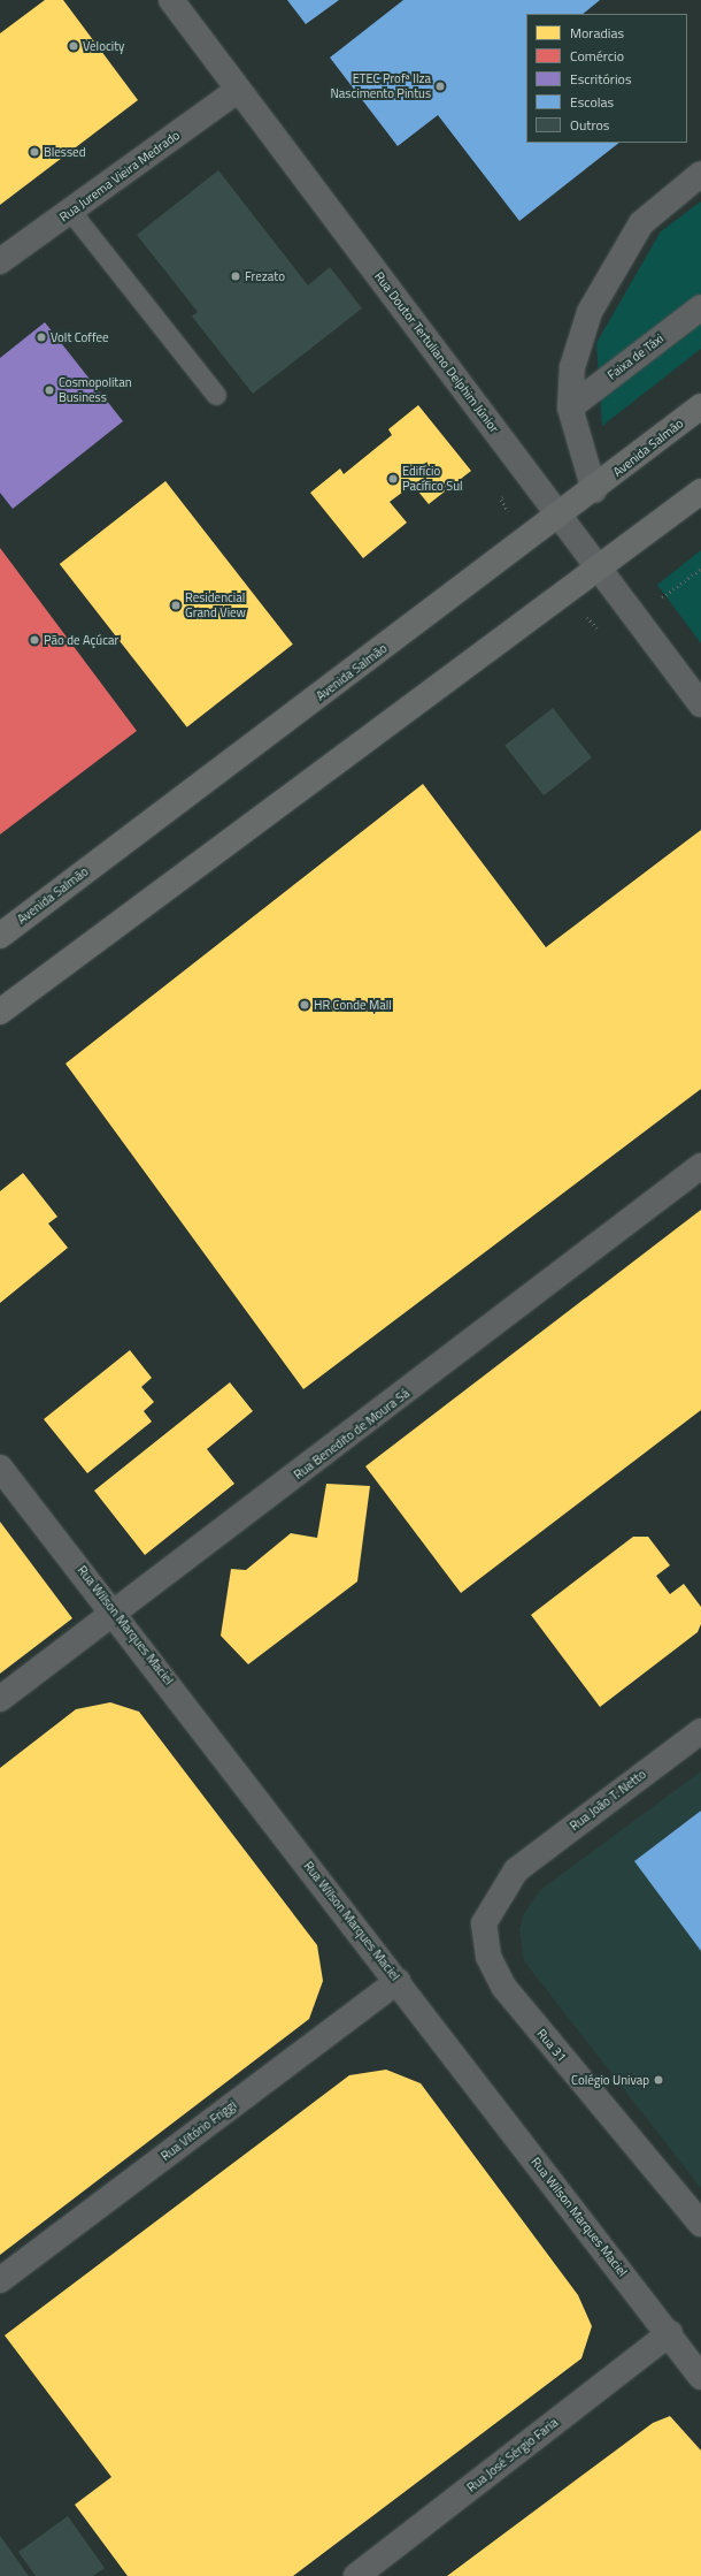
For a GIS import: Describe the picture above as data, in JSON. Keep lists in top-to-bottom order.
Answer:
{
  "streets": {
    "street": [
      "Rua Jurema Vieira Medrado",
      "Rua Doutor Tertuliano Delphim Júnior",
      "Faixa de Táxi",
      "Avenida Salmão",
      "Rua Benedito de Moura Sá",
      "Rua Wilson Marques Maciel",
      "Rua João T. Netto",
      "Rua 31",
      "Rua Vitório Friggi",
      "Rua José Sérgio Faria"
    ]
  },
  "crossings": [
    ["Rua Jurema Vieira Medrado", "Rua Doutor Tertuliano Delphim Júnior"],
    ["Rua Doutor Tertuliano Delphim Júnior", "Avenida Salmão"],
    ["Rua Benedito de Moura Sá", "Rua Wilson Marques Maciel"],
    ["Rua Wilson Marques Maciel", "Rua Vitório Friggi"],
    ["Rua Wilson Marques Maciel", "Rua José Sérgio Faria"],
    ["Rua João T. Netto", "Rua 31"]
  ],
  "places": [
    "Velocity",
    "ETEC Profª Ilza Nascimento Pintus",
    "Blessed",
    "Frezato",
    "Volt Coffee",
    "Cosmopolitan Business",
    "Edifício Pacífico Sul",
    "Residencial Grand View",
    "Pão de Açúcar",
    "HR Conde Mall",
    "Colégio Univap"
  ],
  "legend": [
    "Moradias",
    "Comércio",
    "Escritórios",
    "Escolas",
    "Outros"
  ]
}
